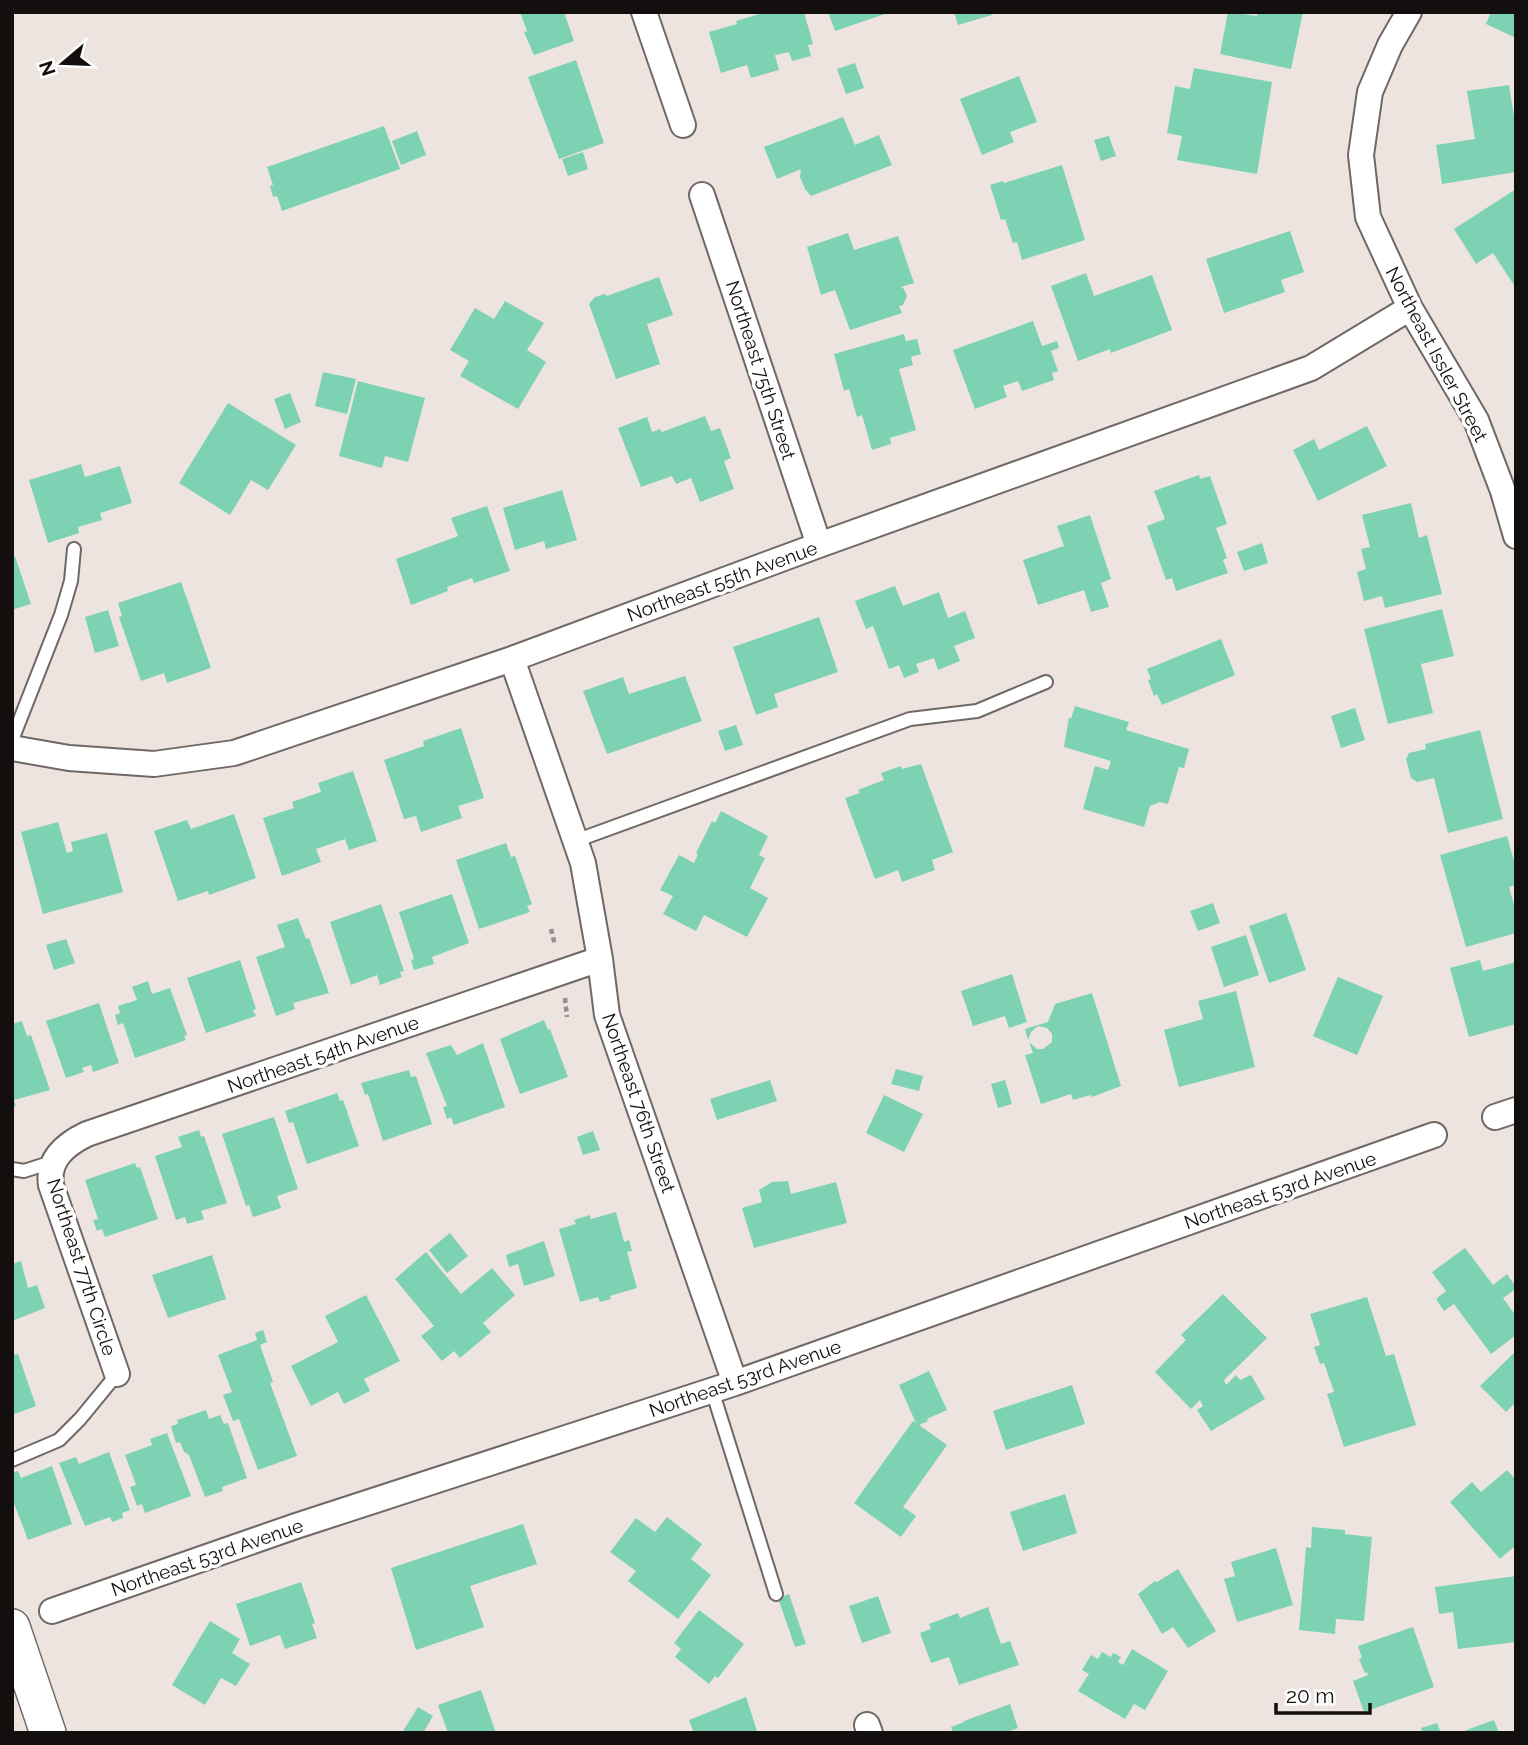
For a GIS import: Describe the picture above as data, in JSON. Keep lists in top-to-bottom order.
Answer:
{
  "streets": {
    "street": [
      "Northeast Issler Street",
      "Northeast 75th Street",
      "Northeast 55th Avenue",
      "Northeast 54th Avenue",
      "Northeast 76th Street",
      "Northeast 53rd Avenue",
      "Northeast 77th Circle"
    ]
  },
  "crossings": [
    ["Northeast Issler Street", "Northeast 55th Avenue"],
    ["Northeast 75th Street", "Northeast 55th Avenue"],
    ["Northeast 55th Avenue", "Northeast 76th Street"],
    ["Northeast 54th Avenue", "Northeast 76th Street"],
    ["Northeast 54th Avenue", "Northeast 77th Circle"],
    ["Northeast 76th Street", "Northeast 53rd Avenue"]
  ],
  "scale_bar": "20 m",
  "north": "left"
}
